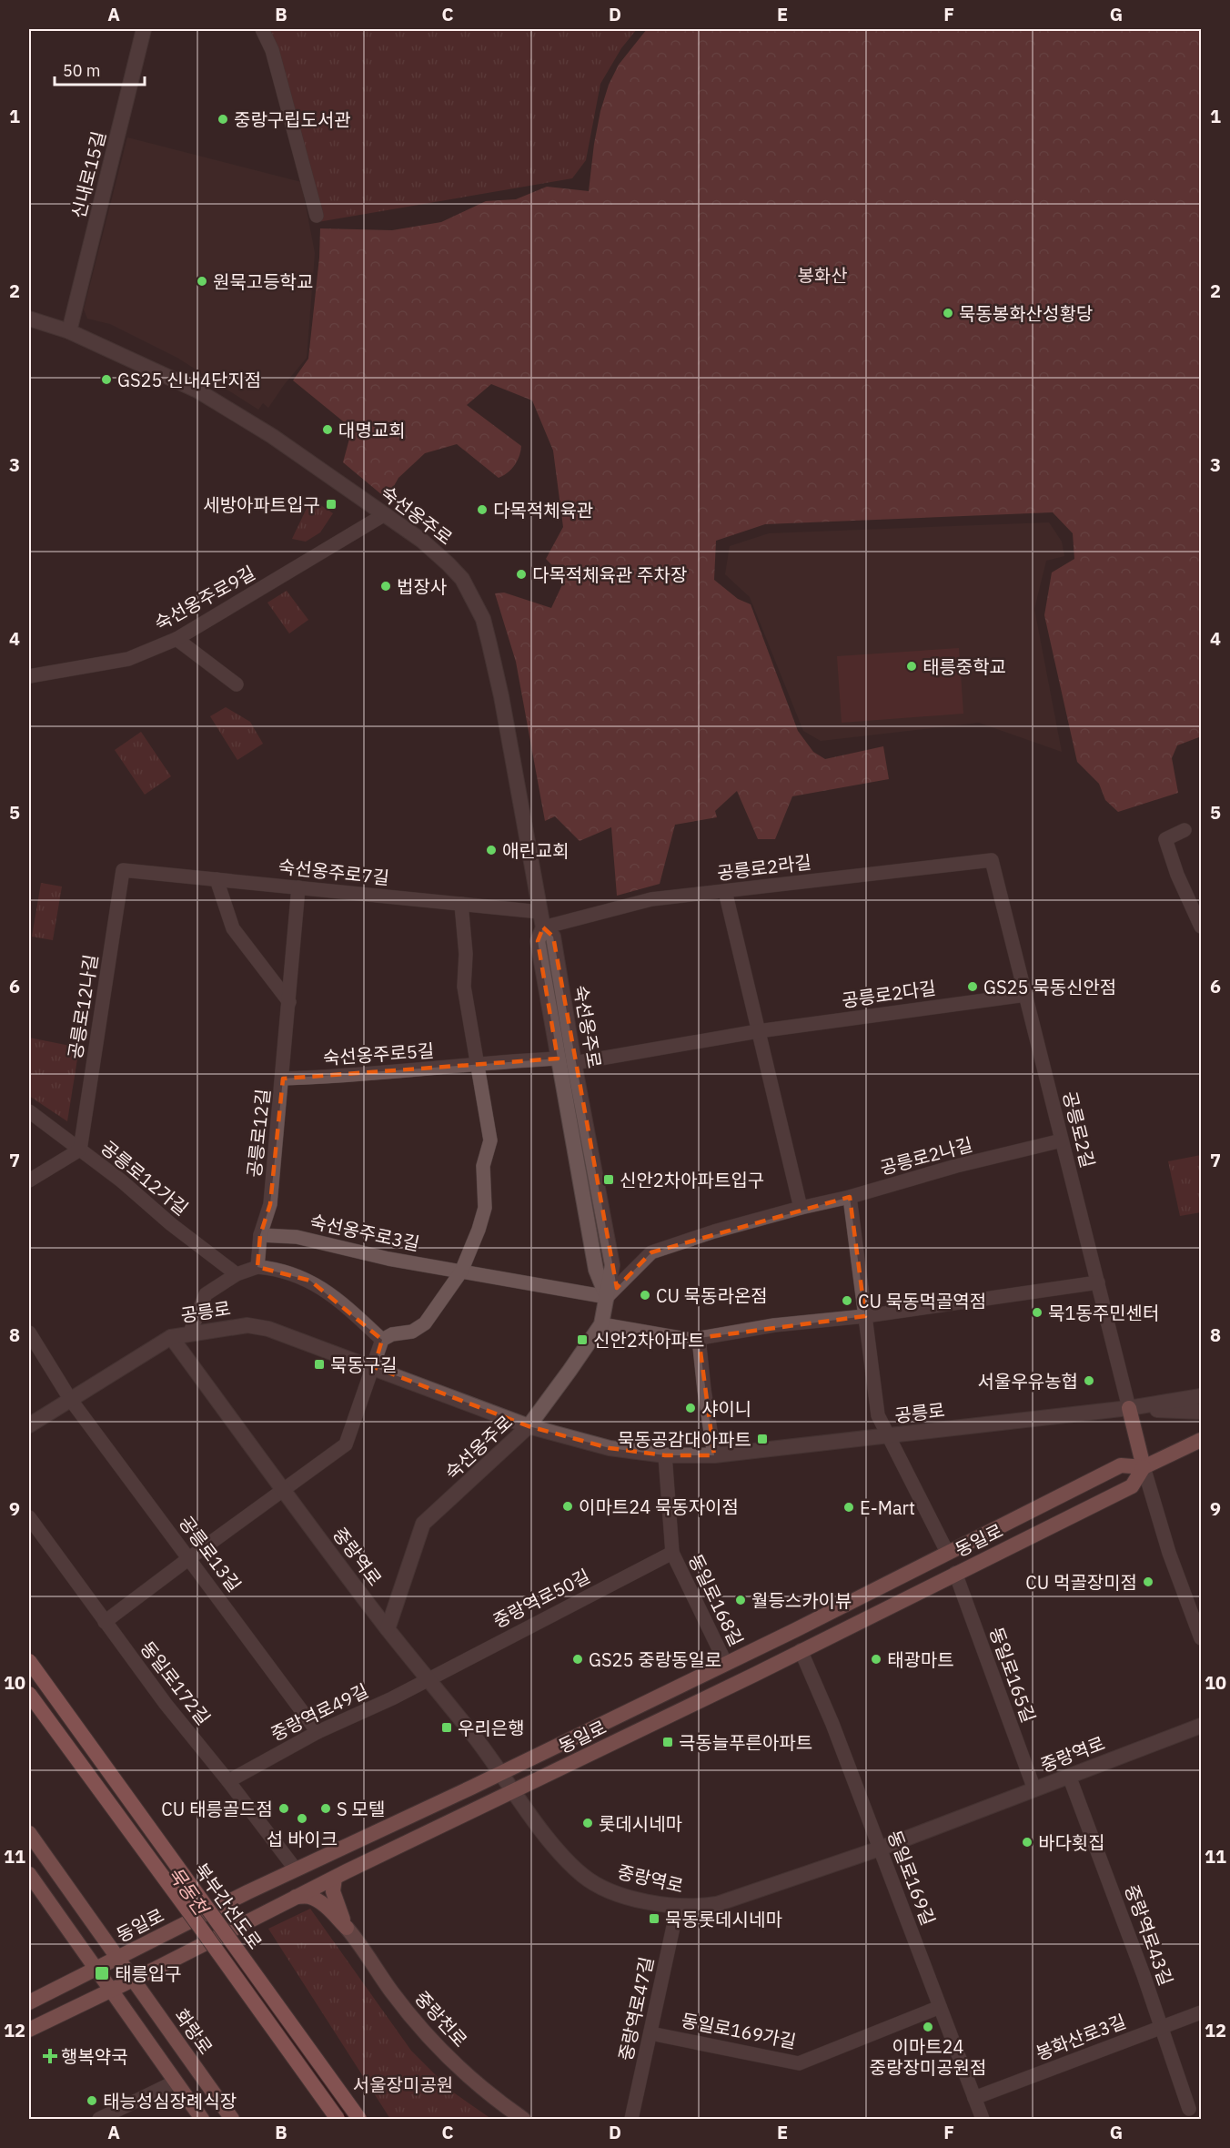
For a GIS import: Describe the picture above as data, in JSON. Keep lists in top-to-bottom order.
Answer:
{
  "streets": {
    "highway": ["북부간선도로"],
    "main road": ["동일로", "중랑천로", "화랑로"],
    "street": [
      "신내로15길",
      "숙선옹주로",
      "숙선옹주로9길",
      "공릉로2라길",
      "숙선옹주로7길",
      "공릉로2다길",
      "공릉로12나길",
      "숙선옹주로5길",
      "공릉로2길",
      "공릉로12길",
      "공릉로2나길",
      "공릉로12가길",
      "숙선옹주로3길",
      "공릉로",
      "공릉로13길",
      "중랑역로",
      "중랑역로50길",
      "동일로168길",
      "동일로165길",
      "동일로172길",
      "중랑역로49길",
      "동일로169길",
      "중랑역로43길",
      "중랑역로47길",
      "동일로169가길",
      "봉화산로3길"
    ]
  },
  "crossings": [
    ["신내로15길", "숙선옹주로"],
    ["숙선옹주로", "숙선옹주로9길"],
    ["숙선옹주로", "공릉로2라길"],
    ["숙선옹주로", "숙선옹주로7길"],
    ["숙선옹주로", "공릉로2다길"],
    ["숙선옹주로", "숙선옹주로5길"],
    ["숙선옹주로", "공릉로2나길"],
    ["숙선옹주로", "숙선옹주로3길"],
    ["숙선옹주로", "공릉로"],
    ["숙선옹주로", "중랑역로"],
    ["공릉로2라길", "공릉로2길"],
    ["숙선옹주로7길", "공릉로12나길"],
    ["숙선옹주로7길", "공릉로12길"],
    ["공릉로2다길", "공릉로2길"],
    ["공릉로12나길", "공릉로12가길"],
    ["숙선옹주로5길", "공릉로12길"],
    ["공릉로2길", "공릉로2나길"],
    ["공릉로2길", "공릉로"],
    ["공릉로12길", "숙선옹주로3길"],
    ["공릉로2나길", "숙선옹주로3길"],
    ["공릉로2나길", "동일로"],
    ["공릉로", "동일로"],
    ["공릉로", "공릉로13길"],
    ["공릉로", "중랑역로"],
    ["공릉로", "동일로168길"],
    ["동일로", "중랑역로"],
    ["동일로", "동일로168길"],
    ["동일로", "동일로165길"],
    ["동일로", "동일로172길"],
    ["동일로", "동일로169길"],
    ["동일로", "화랑로"],
    ["공릉로13길", "중랑역로49길"],
    ["중랑역로", "중랑역로50길"],
    ["중랑역로", "동일로165길"],
    ["중랑역로", "중랑역로49길"],
    ["중랑역로", "동일로169길"],
    ["중랑역로", "중랑역로43길"],
    ["중랑역로", "중랑역로47길"],
    ["중랑역로50길", "동일로168길"],
    ["중랑역로50길", "중랑역로49길"],
    ["동일로172길", "중랑역로49길"],
    ["동일로169길", "동일로169가길"],
    ["동일로169길", "봉화산로3길"],
    ["중랑역로43길", "봉화산로3길"],
    ["중랑역로47길", "동일로169가길"]
  ],
  "water": ["묵동천"],
  "parks": ["봉화산", "서울장미공원"],
  "places": {
    "other": [
      "중랑구립도서관",
      "원묵고등학교",
      "묵동봉화산성황당",
      "GS25 신내4단지점",
      "대명교회",
      "다목적체육관",
      "다목적체육관 주차장",
      "법장사",
      "태릉중학교",
      "애린교회",
      "GS25 묵동신안점",
      "CU 묵동라온점",
      "CU 묵동먹골역점",
      "묵1동주민센터",
      "서울우유농협",
      "샤이니",
      "이마트24 묵동자이점",
      "E-Mart",
      "CU 먹골장미점",
      "월등스카이뷰",
      "GS25 중랑동일로",
      "태광마트",
      "CU 태릉골드점",
      "S 모텔",
      "섭 바이크",
      "롯데시네마",
      "바다횟집",
      "이마트24 중랑장미공원점",
      "태능성심장례식장"
    ],
    "transit": [
      "세방아파트입구",
      "신안2차아파트입구",
      "신안2차아파트",
      "묵동구길",
      "묵동공감대아파트",
      "우리은행",
      "극동늘푸른아파트",
      "묵동롯데시네마",
      "태릉입구"
    ],
    "health": ["행복약국"]
  },
  "scale_bar": "50 m",
  "grid": {
    "columns": [
      "A",
      "B",
      "C",
      "D",
      "E",
      "F",
      "G"
    ],
    "rows": [
      "1",
      "2",
      "3",
      "4",
      "5",
      "6",
      "7",
      "8",
      "9",
      "10",
      "11",
      "12"
    ]
  }
}
